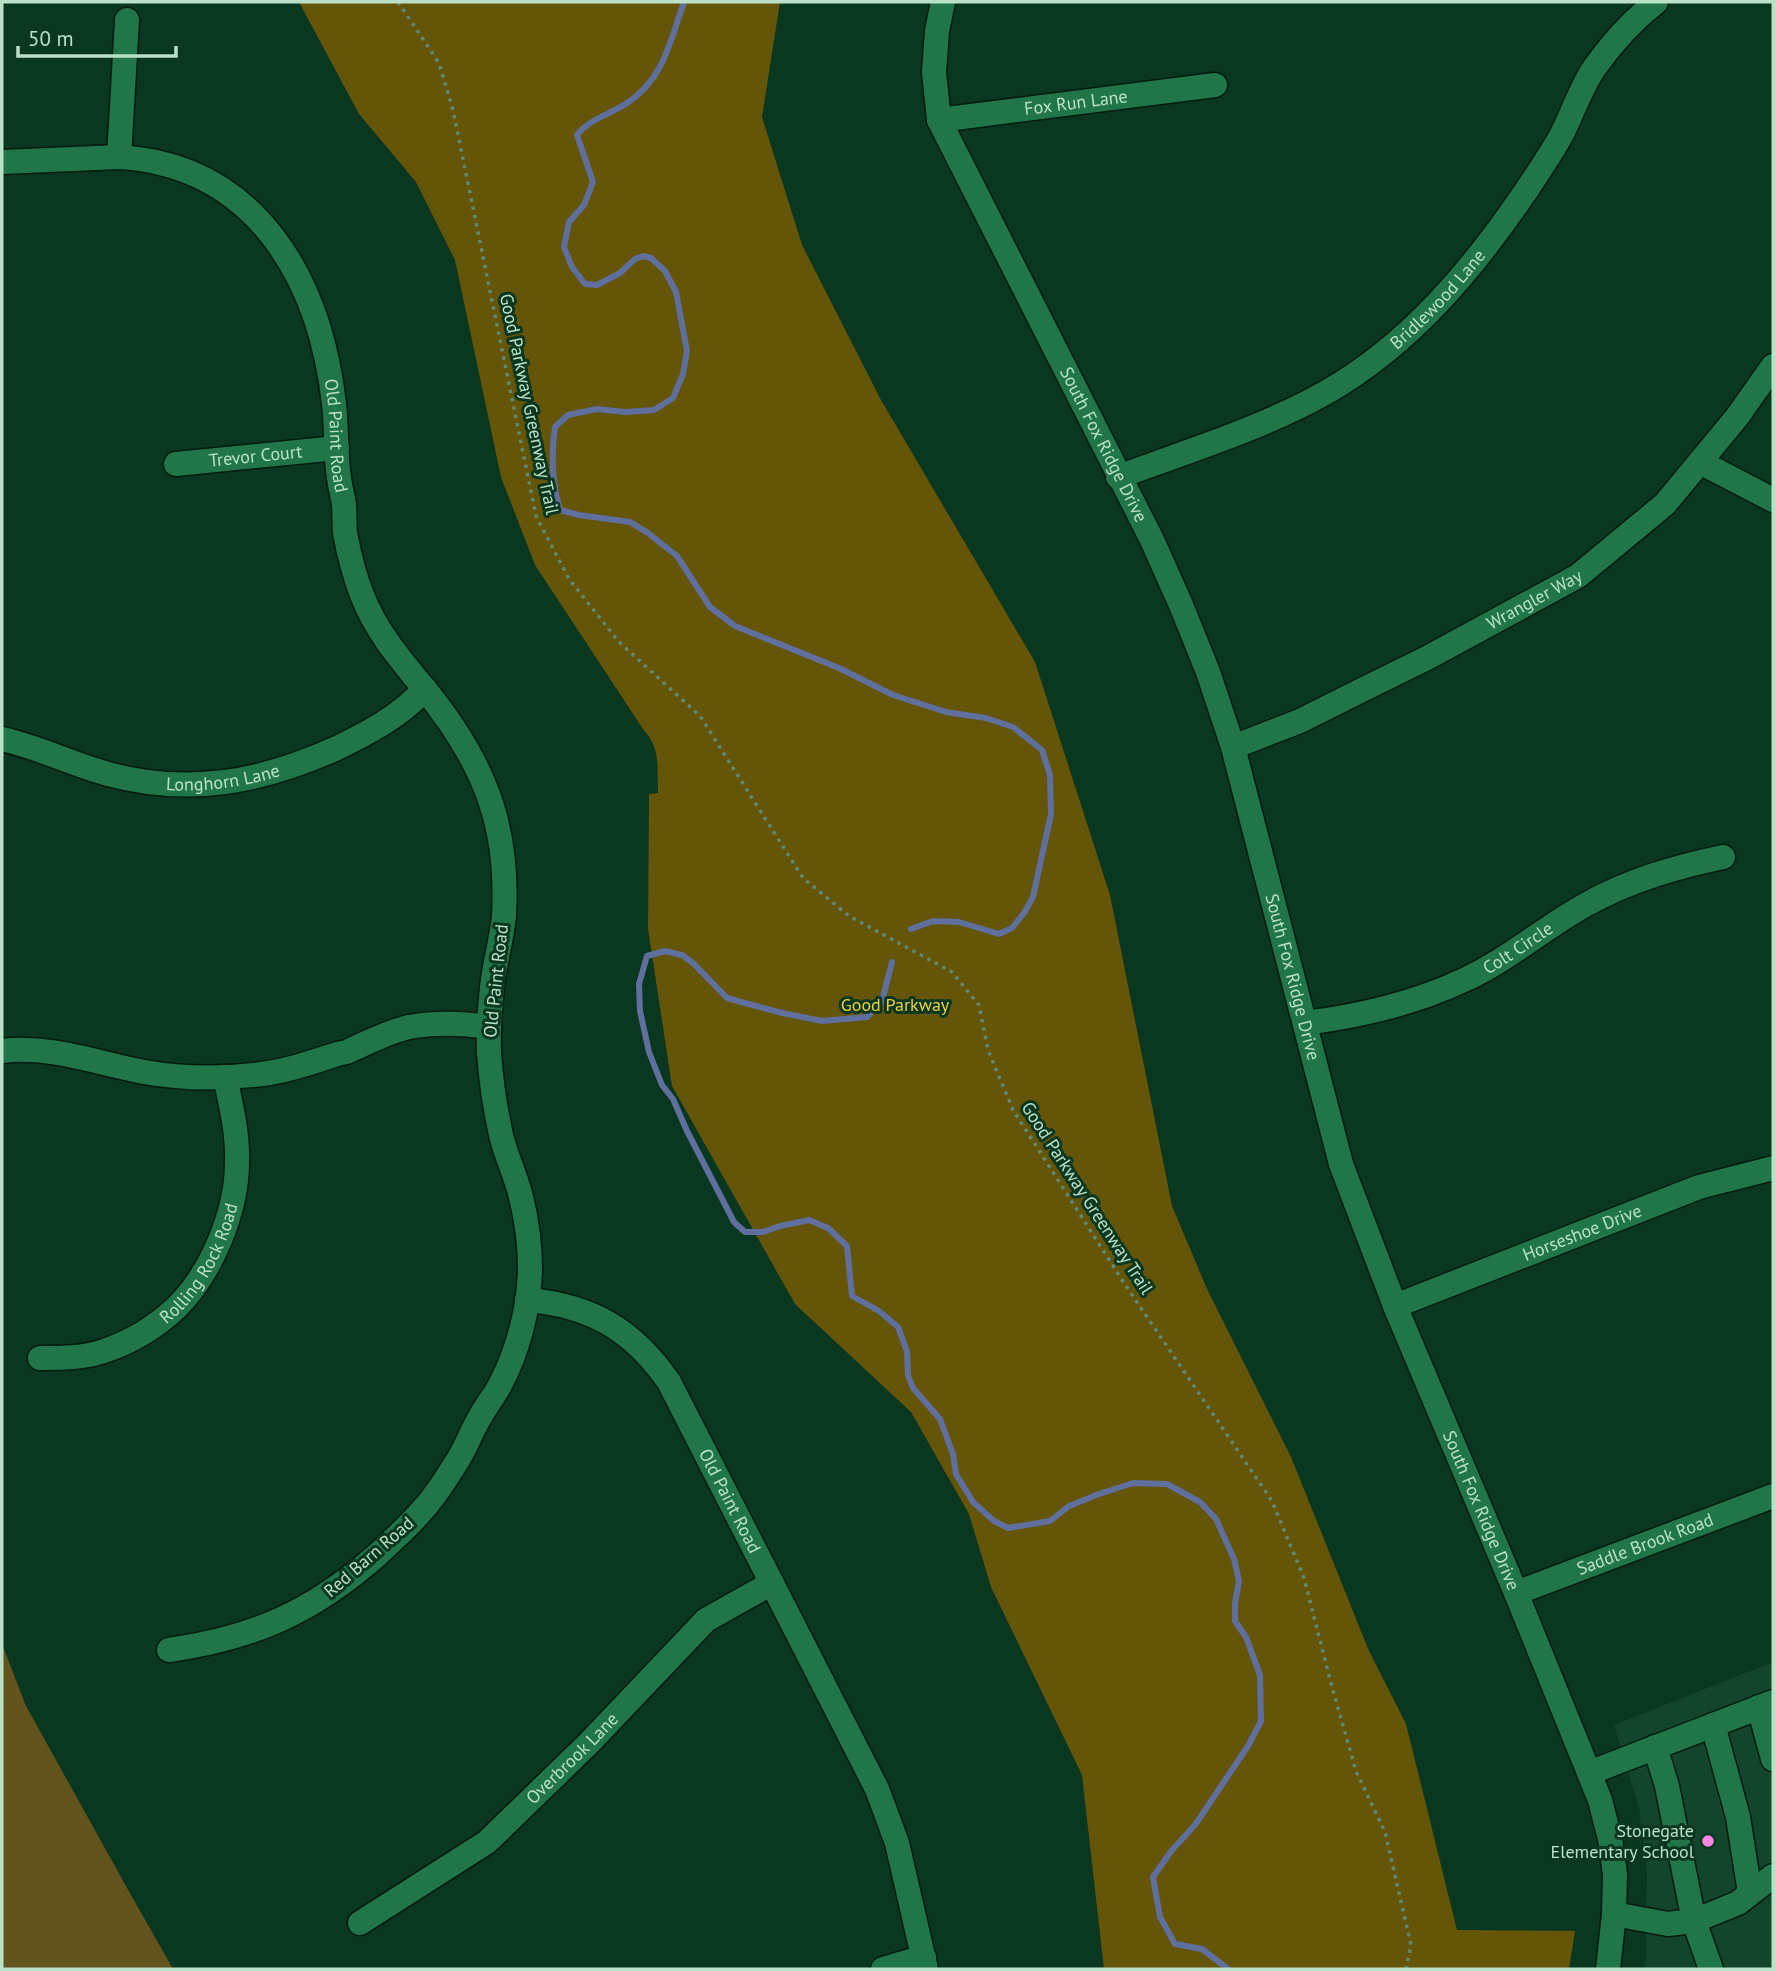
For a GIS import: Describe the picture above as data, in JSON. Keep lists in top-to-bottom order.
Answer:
{
  "streets": {
    "street": [
      "Fox Run Lane",
      "Bridlewood Lane",
      "Old Paint Road",
      "South Fox Ridge Drive",
      "Trevor Court",
      "Wrangler Way",
      "Longhorn Lane",
      "Colt Circle",
      "Horseshoe Drive",
      "Rolling Rock Road",
      "Saddle Brook Road",
      "Red Barn Road",
      "Overbrook Lane"
    ],
    "path": ["Good Parkway Greenway Trail"]
  },
  "crossings": [
    ["Fox Run Lane", "South Fox Ridge Drive"],
    ["Bridlewood Lane", "South Fox Ridge Drive"],
    ["Old Paint Road", "Trevor Court"],
    ["Old Paint Road", "Longhorn Lane"],
    ["Old Paint Road", "Red Barn Road"],
    ["Old Paint Road", "Overbrook Lane"],
    ["South Fox Ridge Drive", "Wrangler Way"],
    ["South Fox Ridge Drive", "Colt Circle"],
    ["South Fox Ridge Drive", "Horseshoe Drive"],
    ["South Fox Ridge Drive", "Saddle Brook Road"]
  ],
  "parks": ["Good Parkway"],
  "places": ["Stonegate Elementary School"],
  "scale_bar": "50 m"
}
